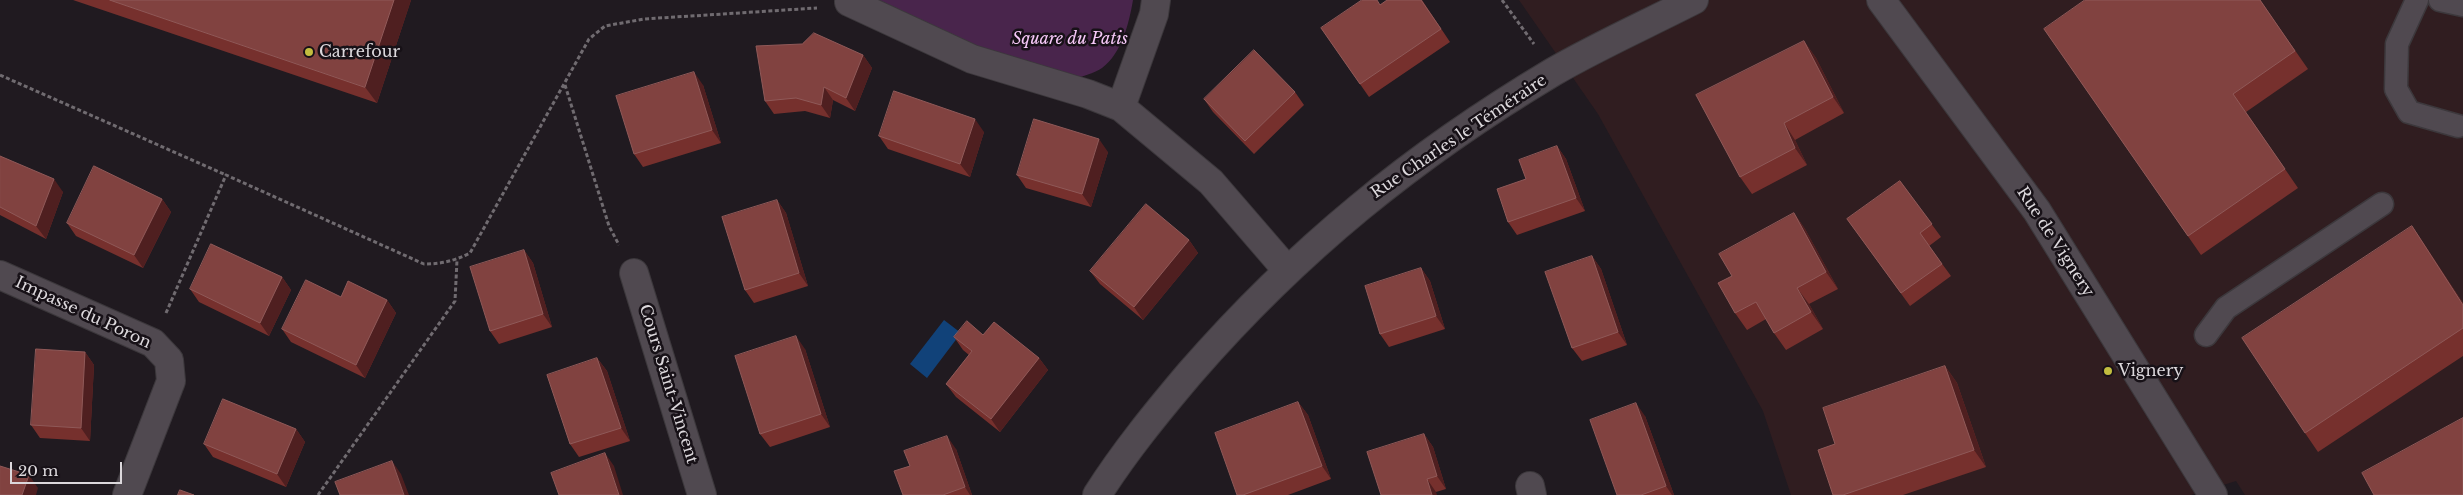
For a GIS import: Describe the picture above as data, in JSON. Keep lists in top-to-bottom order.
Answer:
{
  "streets": {
    "street": [
      "Rue Charles le Téméraire",
      "Rue de Vignery",
      "Impasse du Poron",
      "Cours Saint-Vincent"
    ]
  },
  "parks": ["Square du Patis"],
  "places": ["Carrefour", "Vignery"],
  "scale_bar": "20 m"
}
